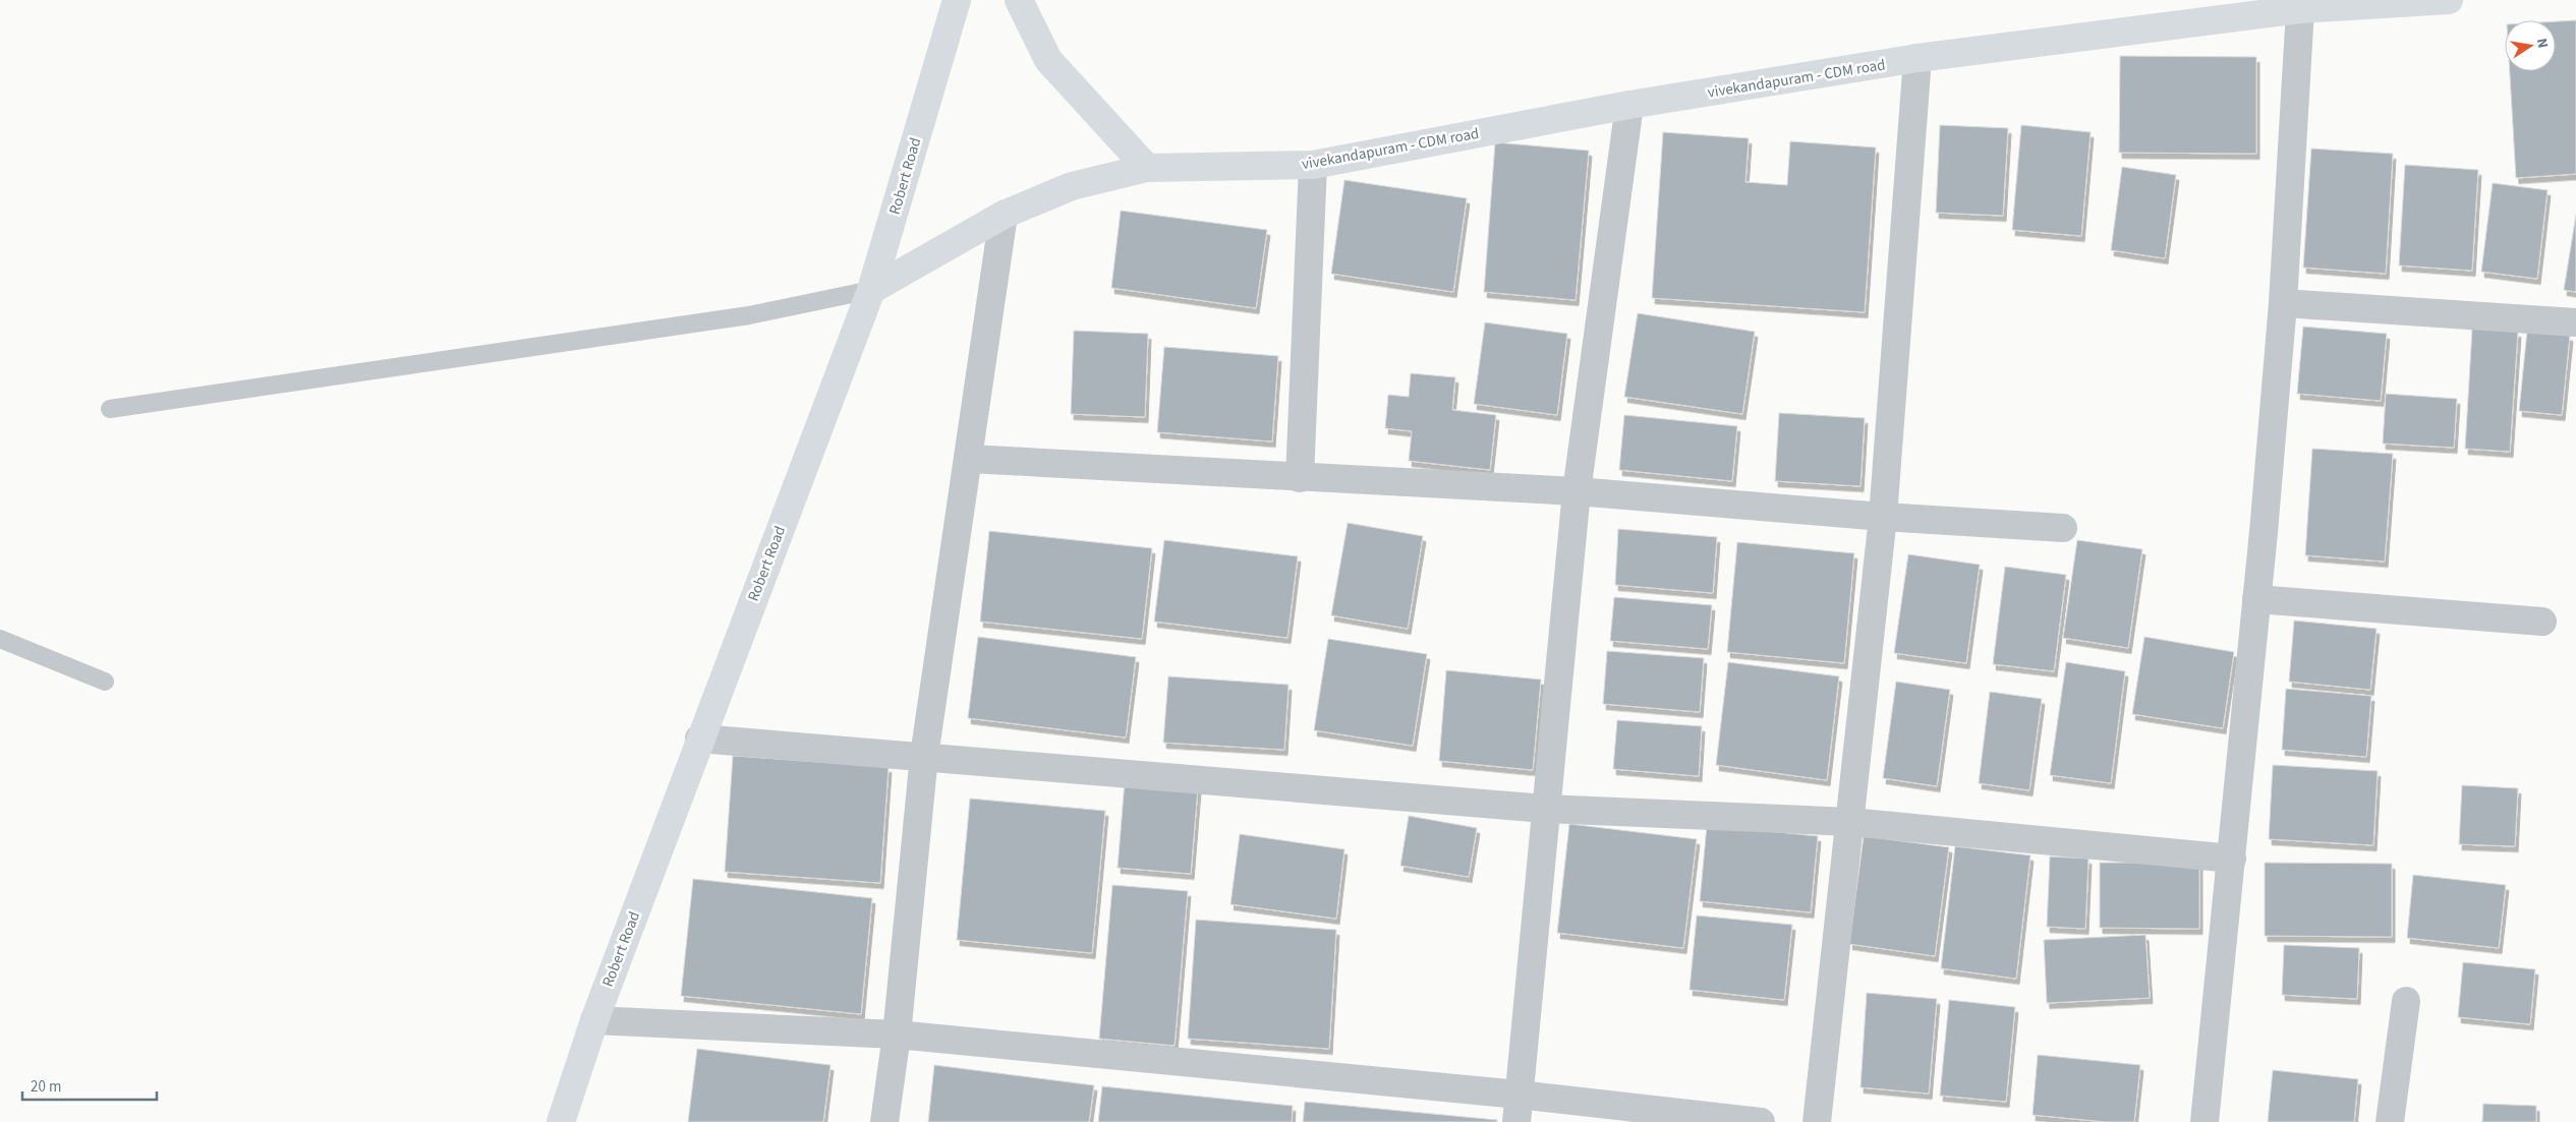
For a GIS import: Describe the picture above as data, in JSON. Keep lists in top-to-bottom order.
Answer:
{
  "streets": {
    "street": ["vivekandapuram - CDM road", "Robert Road"]
  },
  "crossings": [
    ["vivekandapuram - CDM road", "Robert Road"]
  ],
  "scale_bar": "20 m",
  "north": "right"
}
